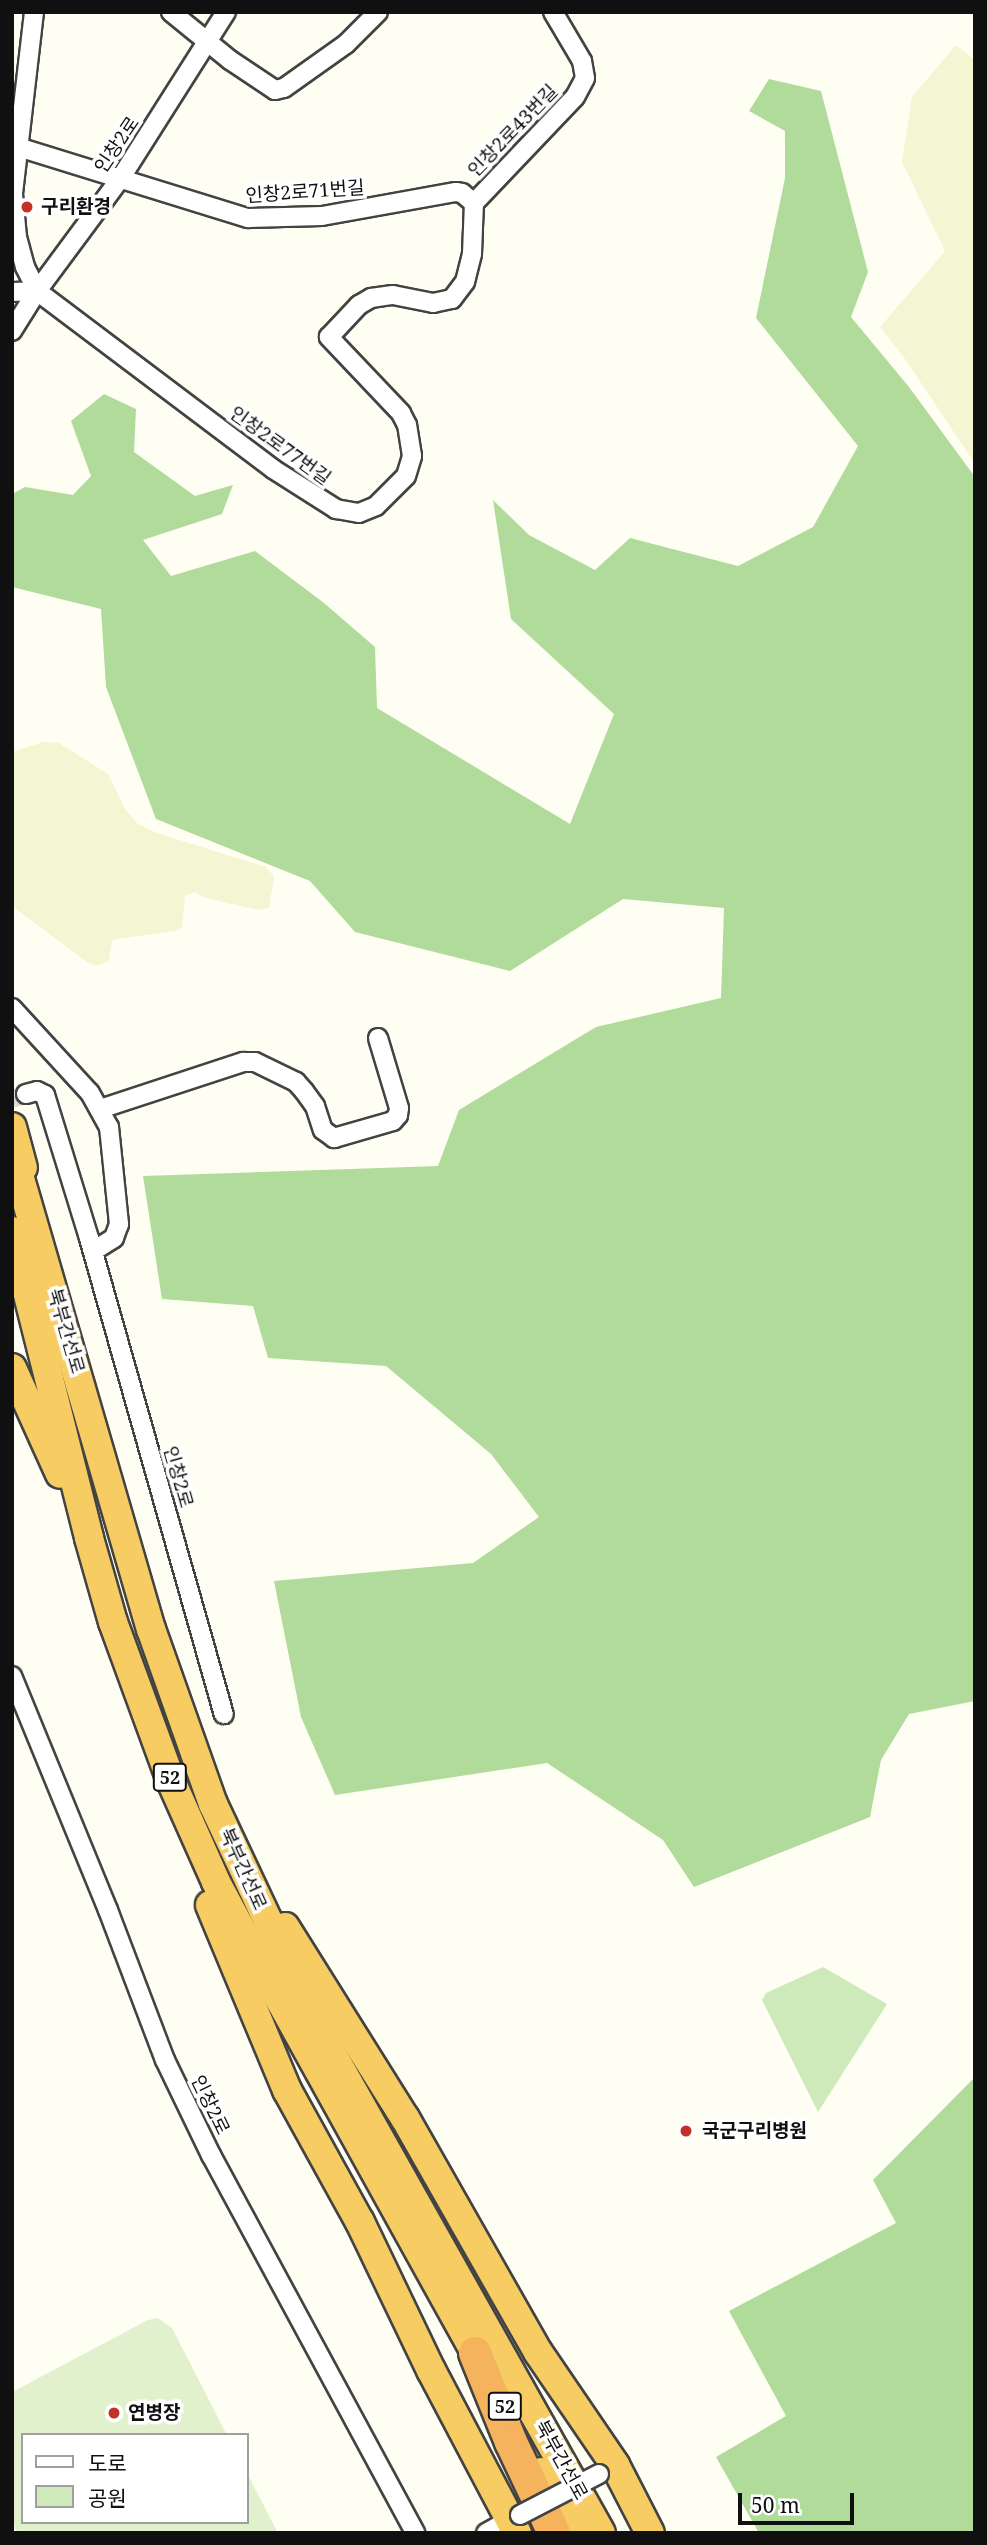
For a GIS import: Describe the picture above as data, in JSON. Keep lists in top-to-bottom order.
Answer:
{
  "streets": {
    "highway": ["북부간선로", "52"],
    "street": [
      "인창2로43번길",
      "인창2로",
      "인창2로71번길",
      "인창2로77번길"
    ]
  },
  "crossings": [
    ["인창2로43번길", "인창2로71번길"],
    ["인창2로43번길", "인창2로77번길"],
    ["인창2로", "인창2로71번길"],
    ["인창2로", "인창2로77번길"],
    ["인창2로71번길", "인창2로77번길"]
  ],
  "places": ["구리환경", "국군구리병원", "연병장"],
  "legend": ["도로", "공원"],
  "scale_bar": "50 m"
}
